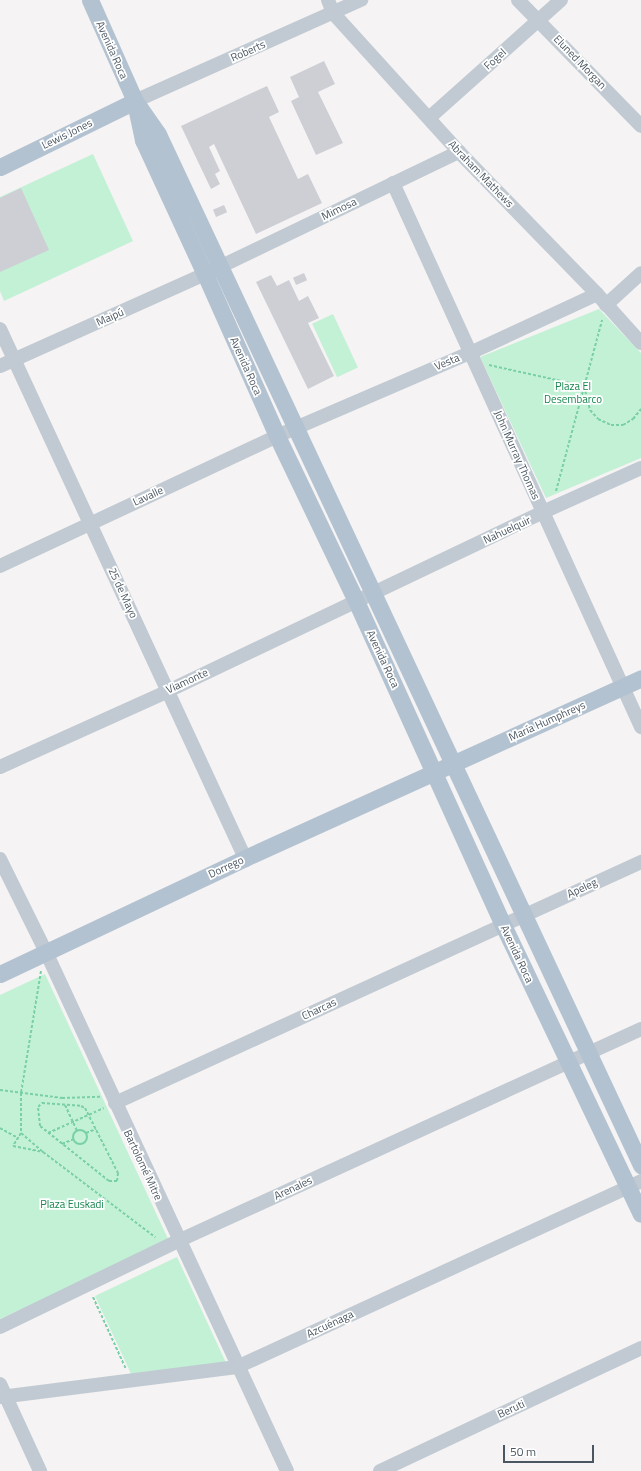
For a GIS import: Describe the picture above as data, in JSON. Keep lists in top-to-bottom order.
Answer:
{
  "streets": {
    "main road": [
      "Avenida Roca",
      "Lewis Jones",
      "María Humphreys",
      "Dorrego"
    ],
    "street": [
      "Roberts",
      "Fogel",
      "Eluned Morgan",
      "Abraham Mathews",
      "Mimosa",
      "Maipú",
      "Vesta",
      "John Murray Thomas",
      "Lavalle",
      "Nahuelquir",
      "25 de Mayo",
      "Viamonte",
      "Apeleg",
      "Charcas",
      "Bartolomé Mitre",
      "Arenales",
      "Azcuénaga",
      "Beruti"
    ]
  },
  "crossings": [
    ["Avenida Roca", "Roberts"],
    ["Avenida Roca", "Lewis Jones"],
    ["Avenida Roca", "Mimosa"],
    ["Avenida Roca", "Maipú"],
    ["Avenida Roca", "Vesta"],
    ["Avenida Roca", "Lavalle"],
    ["Avenida Roca", "Nahuelquir"],
    ["Avenida Roca", "Viamonte"],
    ["Avenida Roca", "María Humphreys"],
    ["Avenida Roca", "Dorrego"],
    ["Avenida Roca", "Apeleg"],
    ["Avenida Roca", "Charcas"],
    ["Avenida Roca", "Arenales"],
    ["Avenida Roca", "Azcuénaga"],
    ["Roberts", "Lewis Jones"],
    ["Roberts", "Abraham Mathews"],
    ["Fogel", "Eluned Morgan"],
    ["Fogel", "Abraham Mathews"],
    ["Abraham Mathews", "Mimosa"],
    ["Abraham Mathews", "Vesta"],
    ["Mimosa", "Maipú"],
    ["Mimosa", "John Murray Thomas"],
    ["Maipú", "25 de Mayo"],
    ["Vesta", "John Murray Thomas"],
    ["Vesta", "Lavalle"],
    ["John Murray Thomas", "Nahuelquir"],
    ["John Murray Thomas", "María Humphreys"],
    ["Lavalle", "25 de Mayo"],
    ["Nahuelquir", "Viamonte"],
    ["25 de Mayo", "Viamonte"],
    ["25 de Mayo", "Dorrego"],
    ["María Humphreys", "Dorrego"],
    ["Dorrego", "Bartolomé Mitre"],
    ["Apeleg", "Charcas"],
    ["Charcas", "Bartolomé Mitre"],
    ["Bartolomé Mitre", "Arenales"],
    ["Bartolomé Mitre", "Azcuénaga"]
  ],
  "parks": ["Plaza El Desembarco", "Plaza Euskadi"],
  "scale_bar": "50 m"
}
